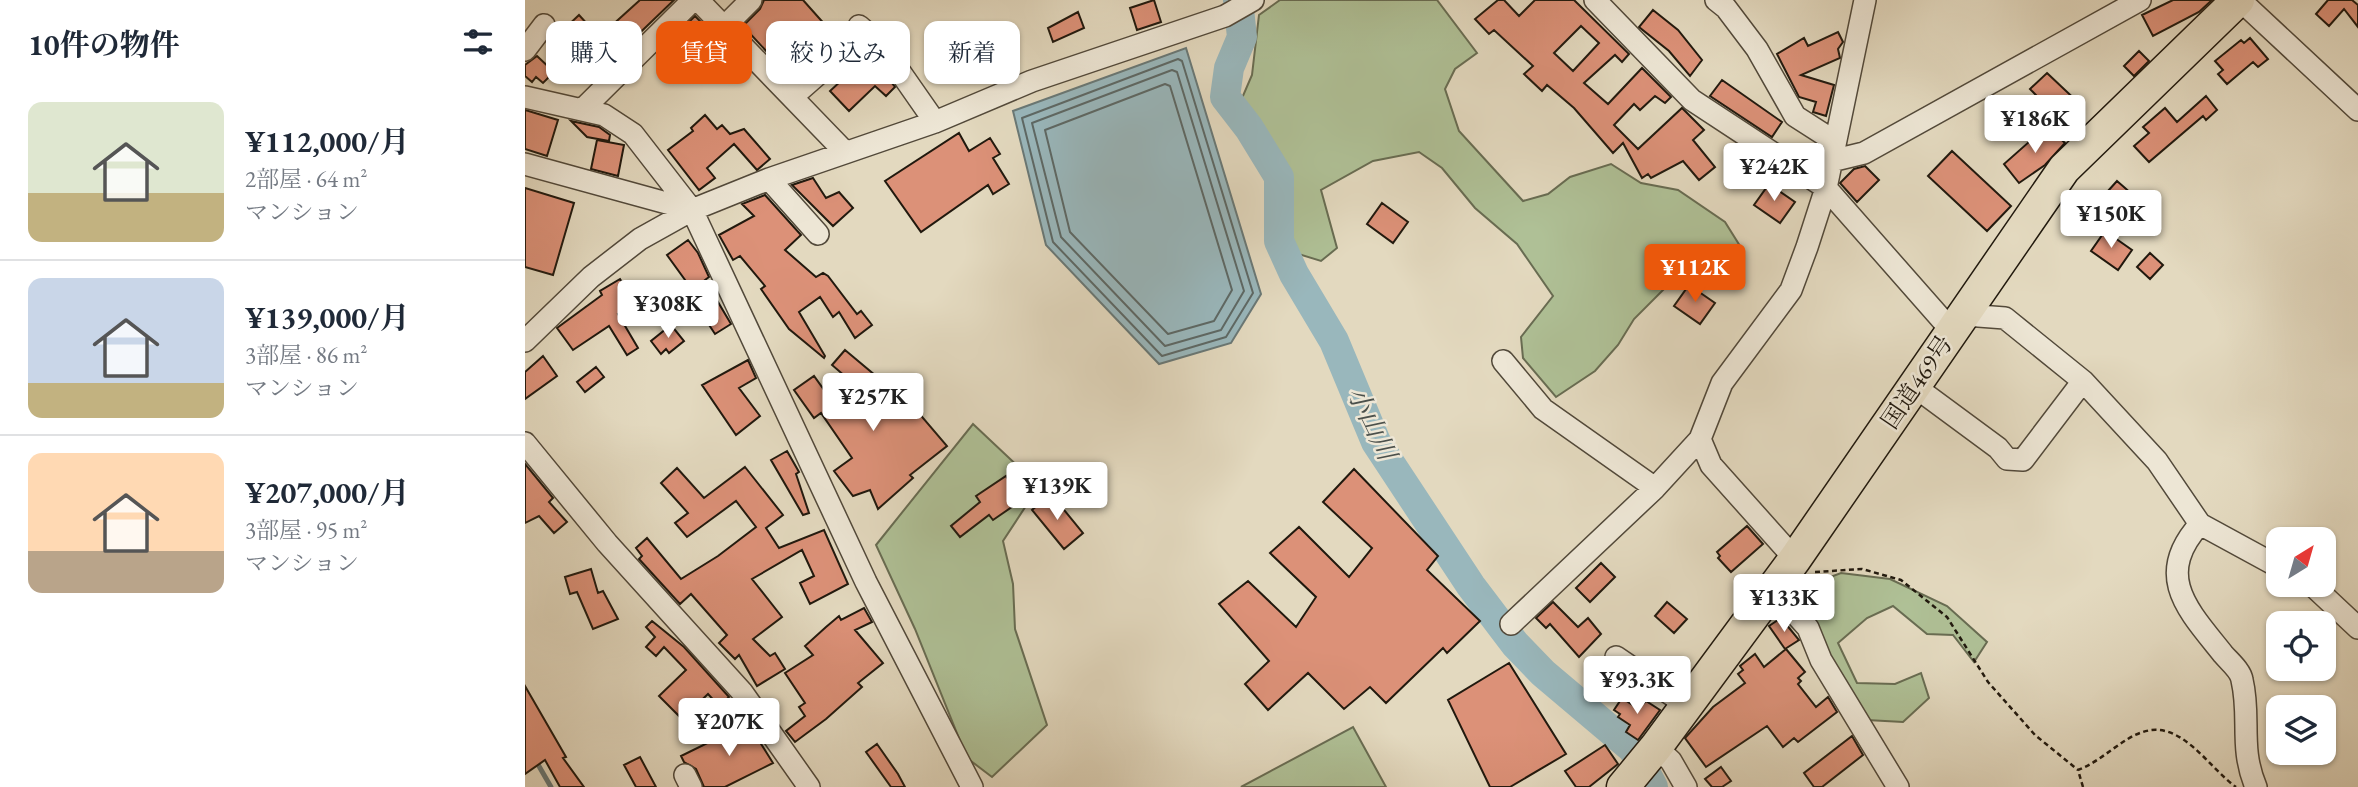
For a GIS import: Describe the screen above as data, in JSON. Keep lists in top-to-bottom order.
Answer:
{
  "streets": {
    "highway": ["国道469号"]
  },
  "water": ["小山川"],
  "north": "top right",
  "page": {
    "heading": "10件の物件",
    "chip": [
      "購入",
      "賃貸",
      "絞り込み",
      "新着"
    ],
    "list": [
      {
        "name": "¥112,000/月",
        "note": "2部屋 · 64 m² · マンション"
      },
      {
        "name": "¥139,000/月",
        "note": "3部屋 · 86 m² · マンション"
      },
      {
        "name": "¥207,000/月",
        "note": "3部屋 · 95 m² · マンション"
      }
    ],
    "price": [
      "¥186K",
      "¥242K",
      "¥150K",
      "¥112K",
      "¥308K",
      "¥257K",
      "¥139K",
      "¥133K",
      "¥93.3K",
      "¥207K"
    ]
  }
}
